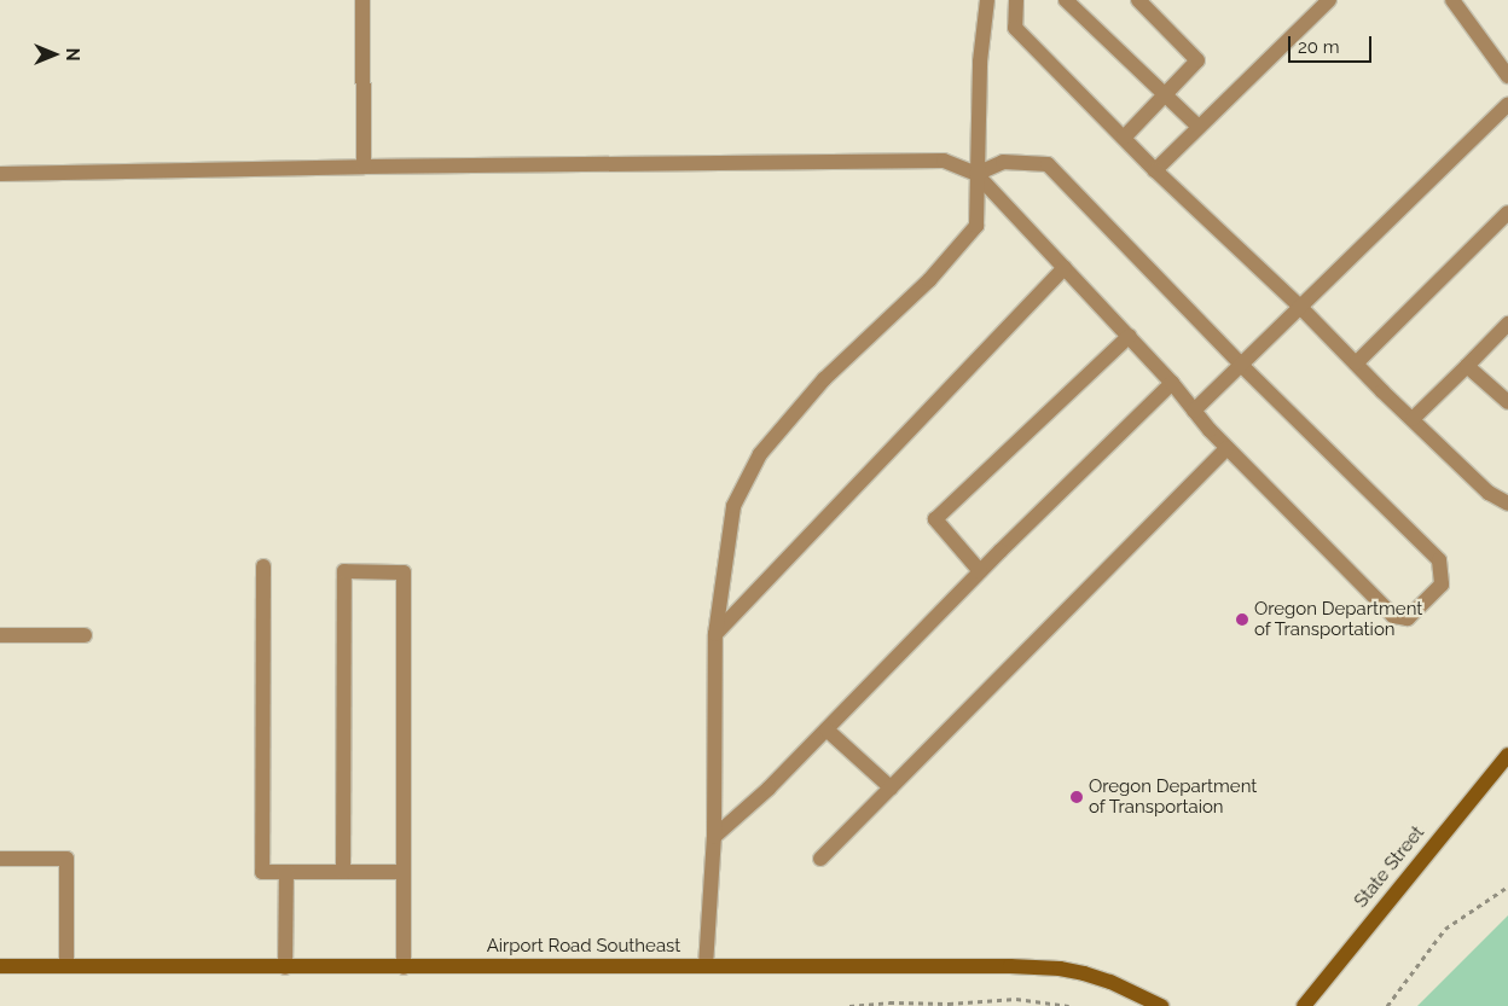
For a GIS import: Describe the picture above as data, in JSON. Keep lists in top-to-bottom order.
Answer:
{
  "streets": {
    "main road": ["State Street", "Airport Road Southeast"]
  },
  "places": ["Oregon Department of Transportation", "Oregon Department of Transportaion"],
  "scale_bar": "20 m",
  "north": "right"
}
